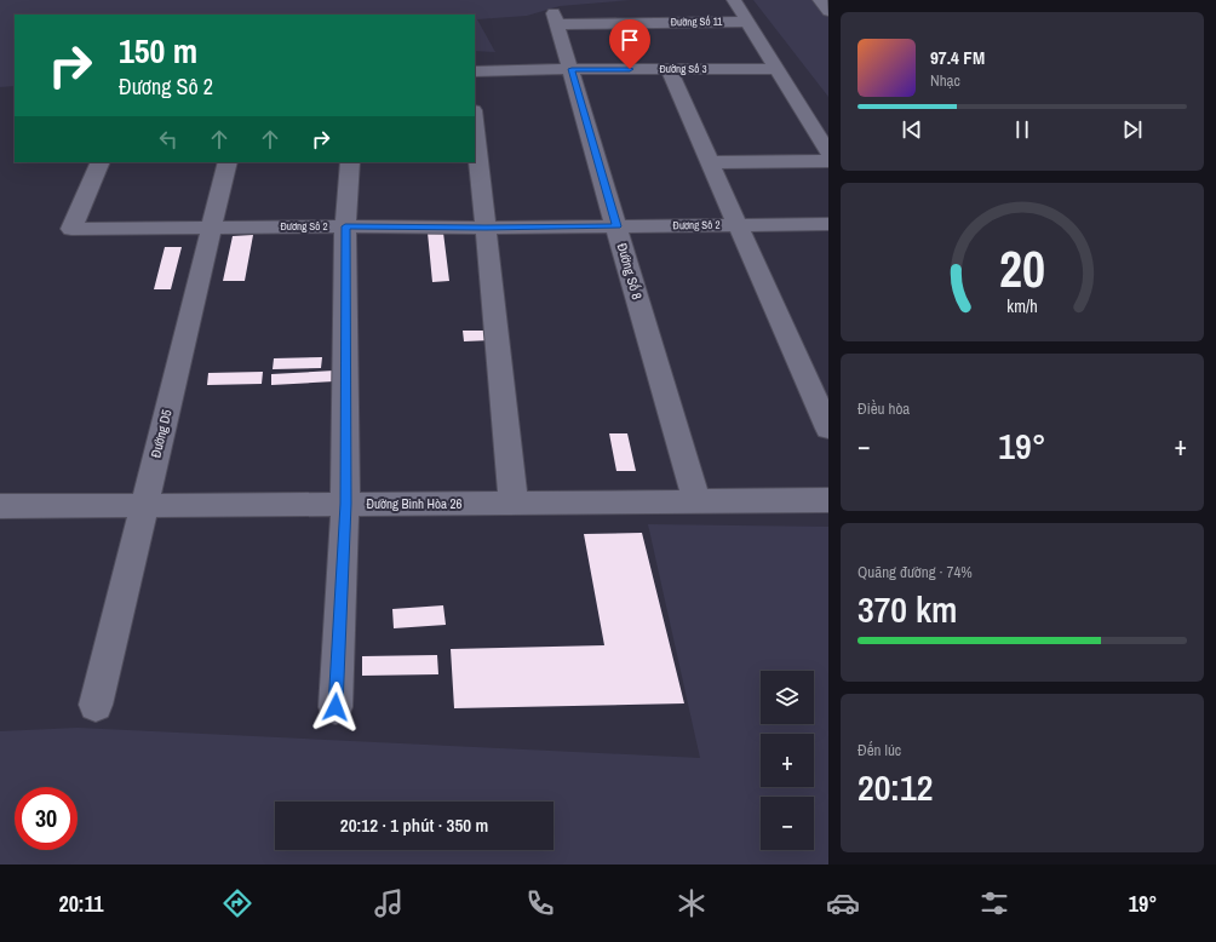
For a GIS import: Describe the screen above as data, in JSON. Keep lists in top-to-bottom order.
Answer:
{
  "streets": {
    "street": [
      "Đường Số 11",
      "Đường Số 3",
      "Đương Sô 2",
      "Đường Số 8",
      "Đường D5",
      "Đường Bình Hòa 26"
    ]
  },
  "crossings": [
    ["Đường Số 11", "Đường Số 8"],
    ["Đường Số 3", "Đường Số 8"],
    ["Đương Sô 2", "Đường Số 8"],
    ["Đương Sô 2", "Đường D5"],
    ["Đường Số 8", "Đường Bình Hòa 26"],
    ["Đường D5", "Đường Bình Hòa 26"]
  ],
  "page": {
    "turn": ["150 m", "Đương Sô 2"],
    "song": ["97.4 FM", "Nhạc"],
    "tile": [
      "Điều hòa",
      ["Quãng đường · 74%", "370 km"],
      ["Đến lúc", "20:12"]
    ],
    "heat": ["−", "19°", "+"],
    "map_buttons": ["+", "−"],
    "limit": "30",
    "trip": "20:12 · 1 phút · 350 m",
    "tabs": ["20:11", "19°"],
    "gauge": ["20", "km/h"]
  }
}
